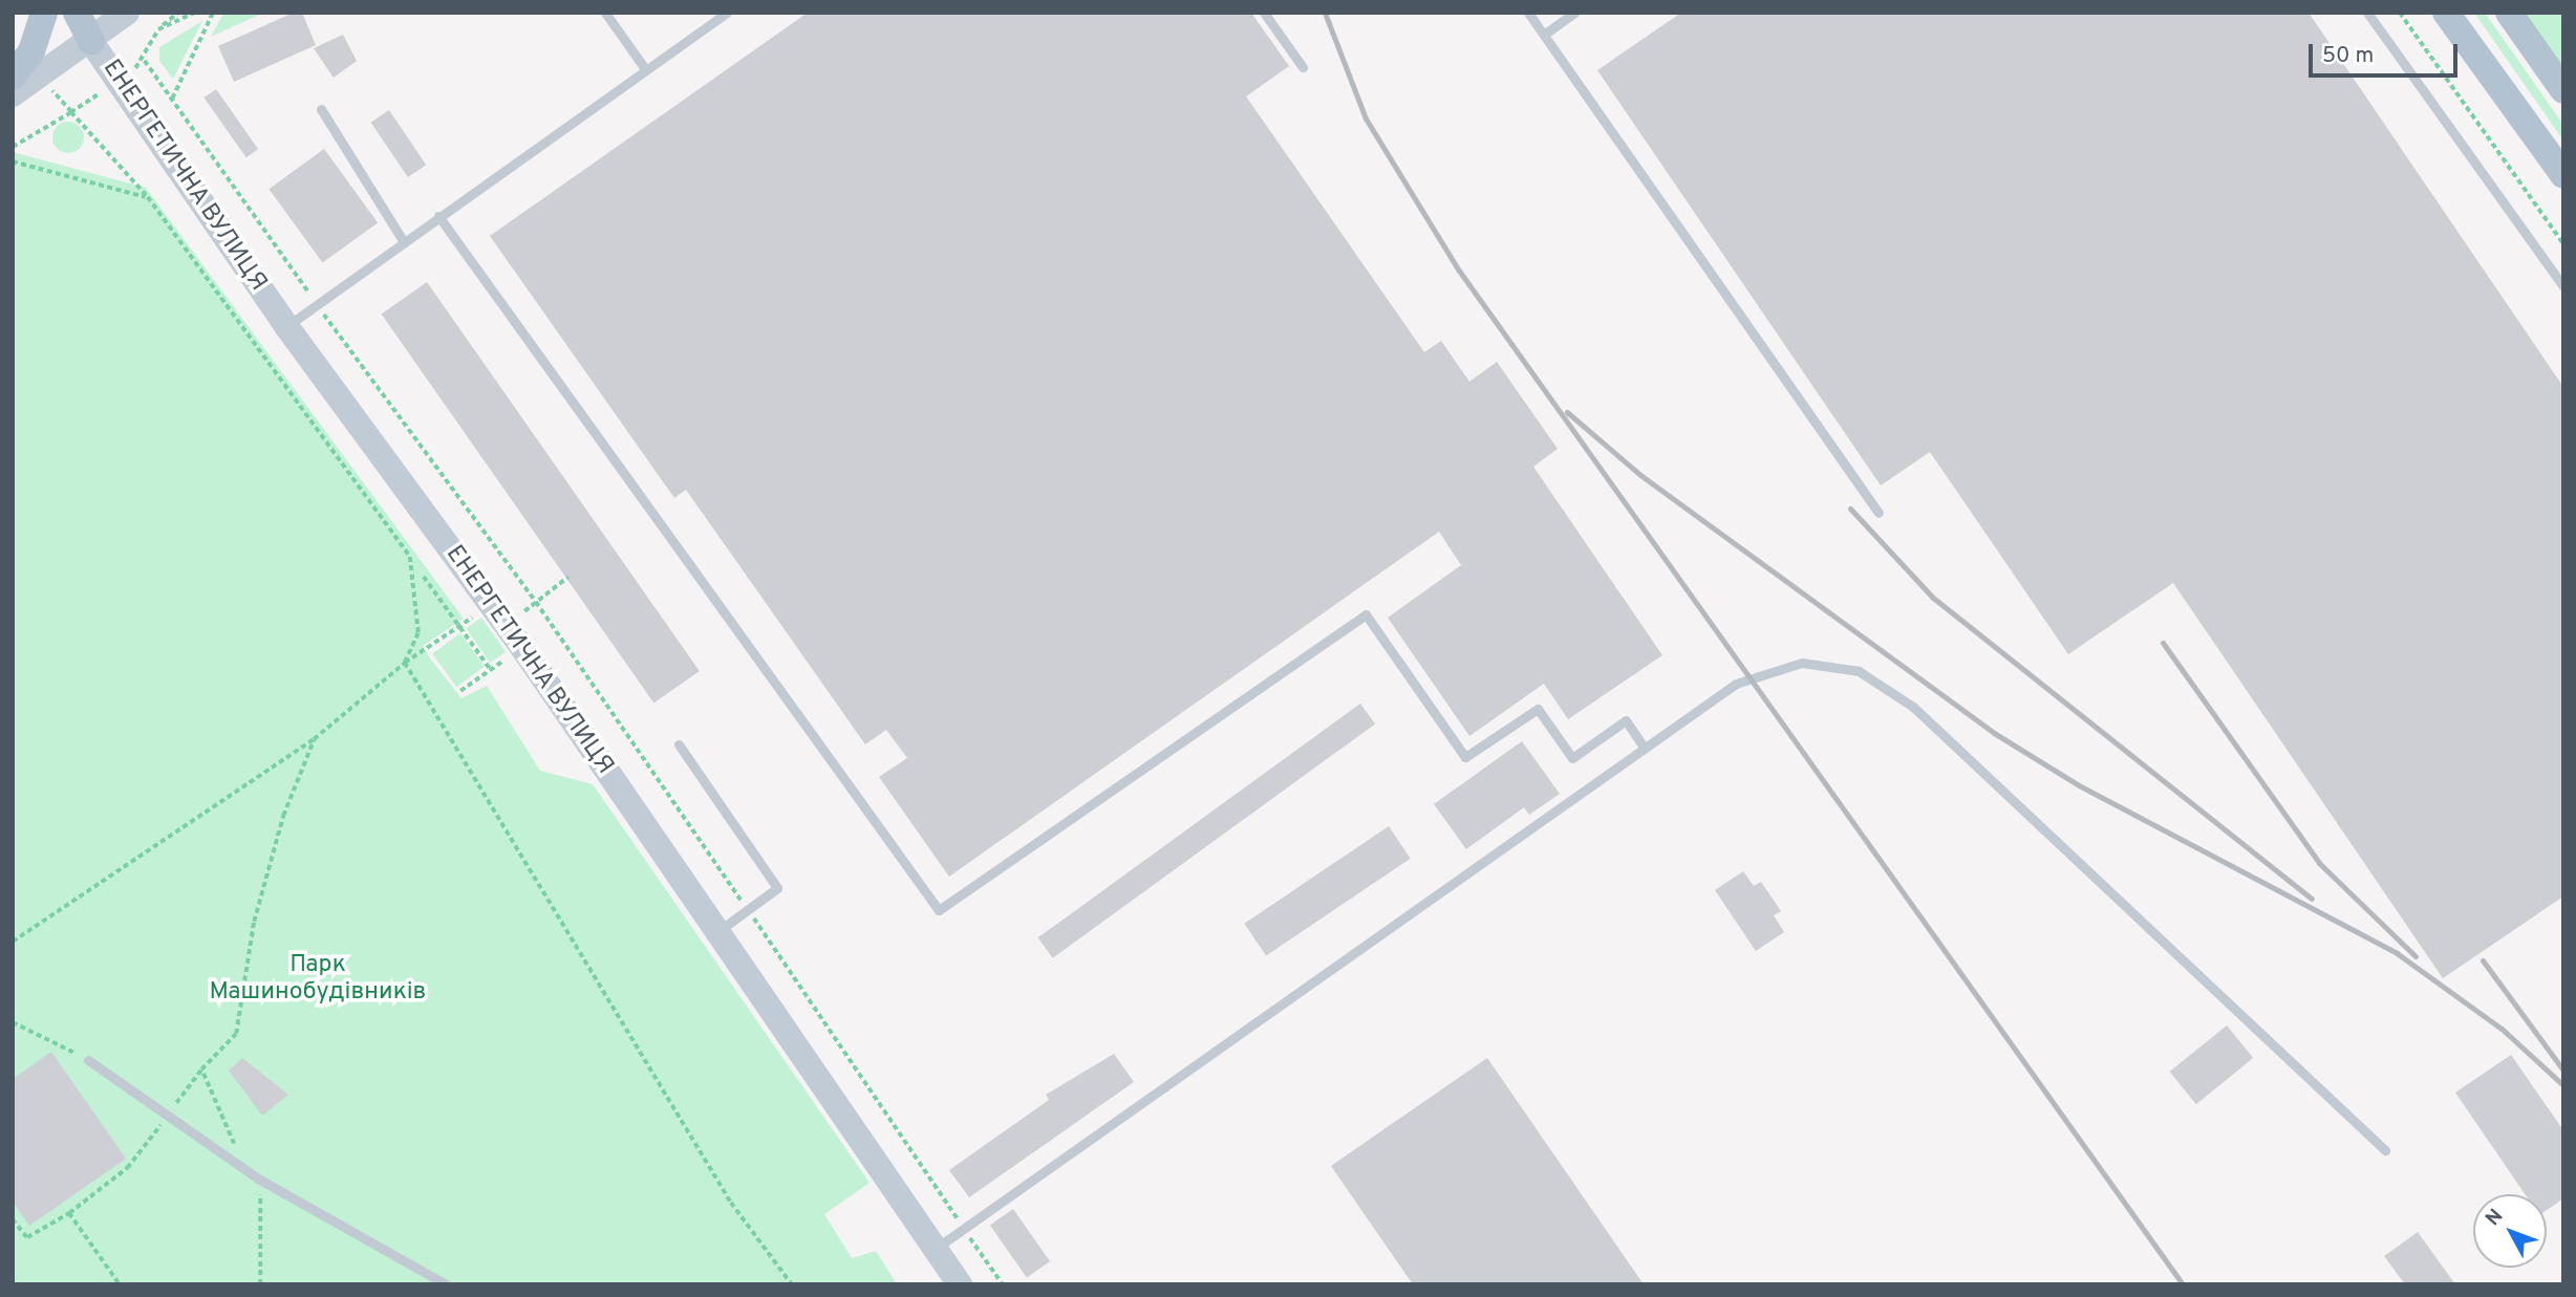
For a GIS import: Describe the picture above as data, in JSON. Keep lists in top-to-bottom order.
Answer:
{
  "streets": {
    "street": ["ЕНЕРГЕТИЧНА ВУЛИЦЯ"]
  },
  "parks": ["Парк Машинобудівників"],
  "scale_bar": "50 m",
  "north": "top left"
}
